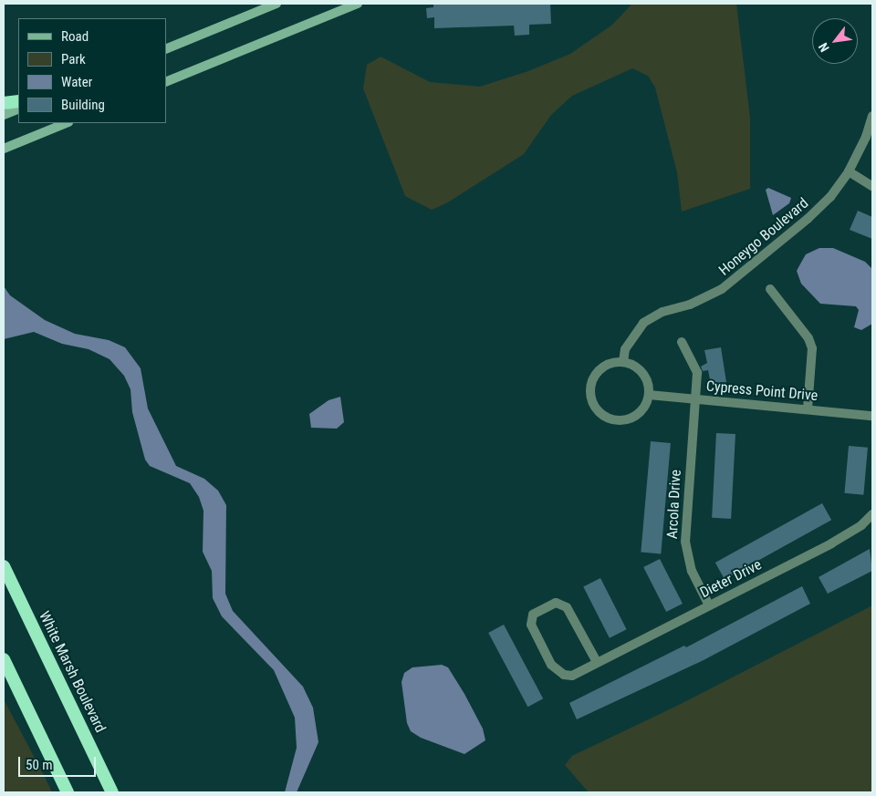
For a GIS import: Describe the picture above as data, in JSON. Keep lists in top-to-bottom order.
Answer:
{
  "streets": {
    "highway": ["White Marsh Boulevard"],
    "street": [
      "Honeygo Boulevard",
      "Cypress Point Drive",
      "Arcola Drive",
      "Dieter Drive"
    ]
  },
  "crossings": [
    ["Honeygo Boulevard", "Cypress Point Drive"],
    ["Cypress Point Drive", "Arcola Drive"],
    ["Arcola Drive", "Dieter Drive"]
  ],
  "legend": [
    "Road",
    "Park",
    "Water",
    "Building"
  ],
  "scale_bar": "50 m",
  "north": "bottom left"
}
